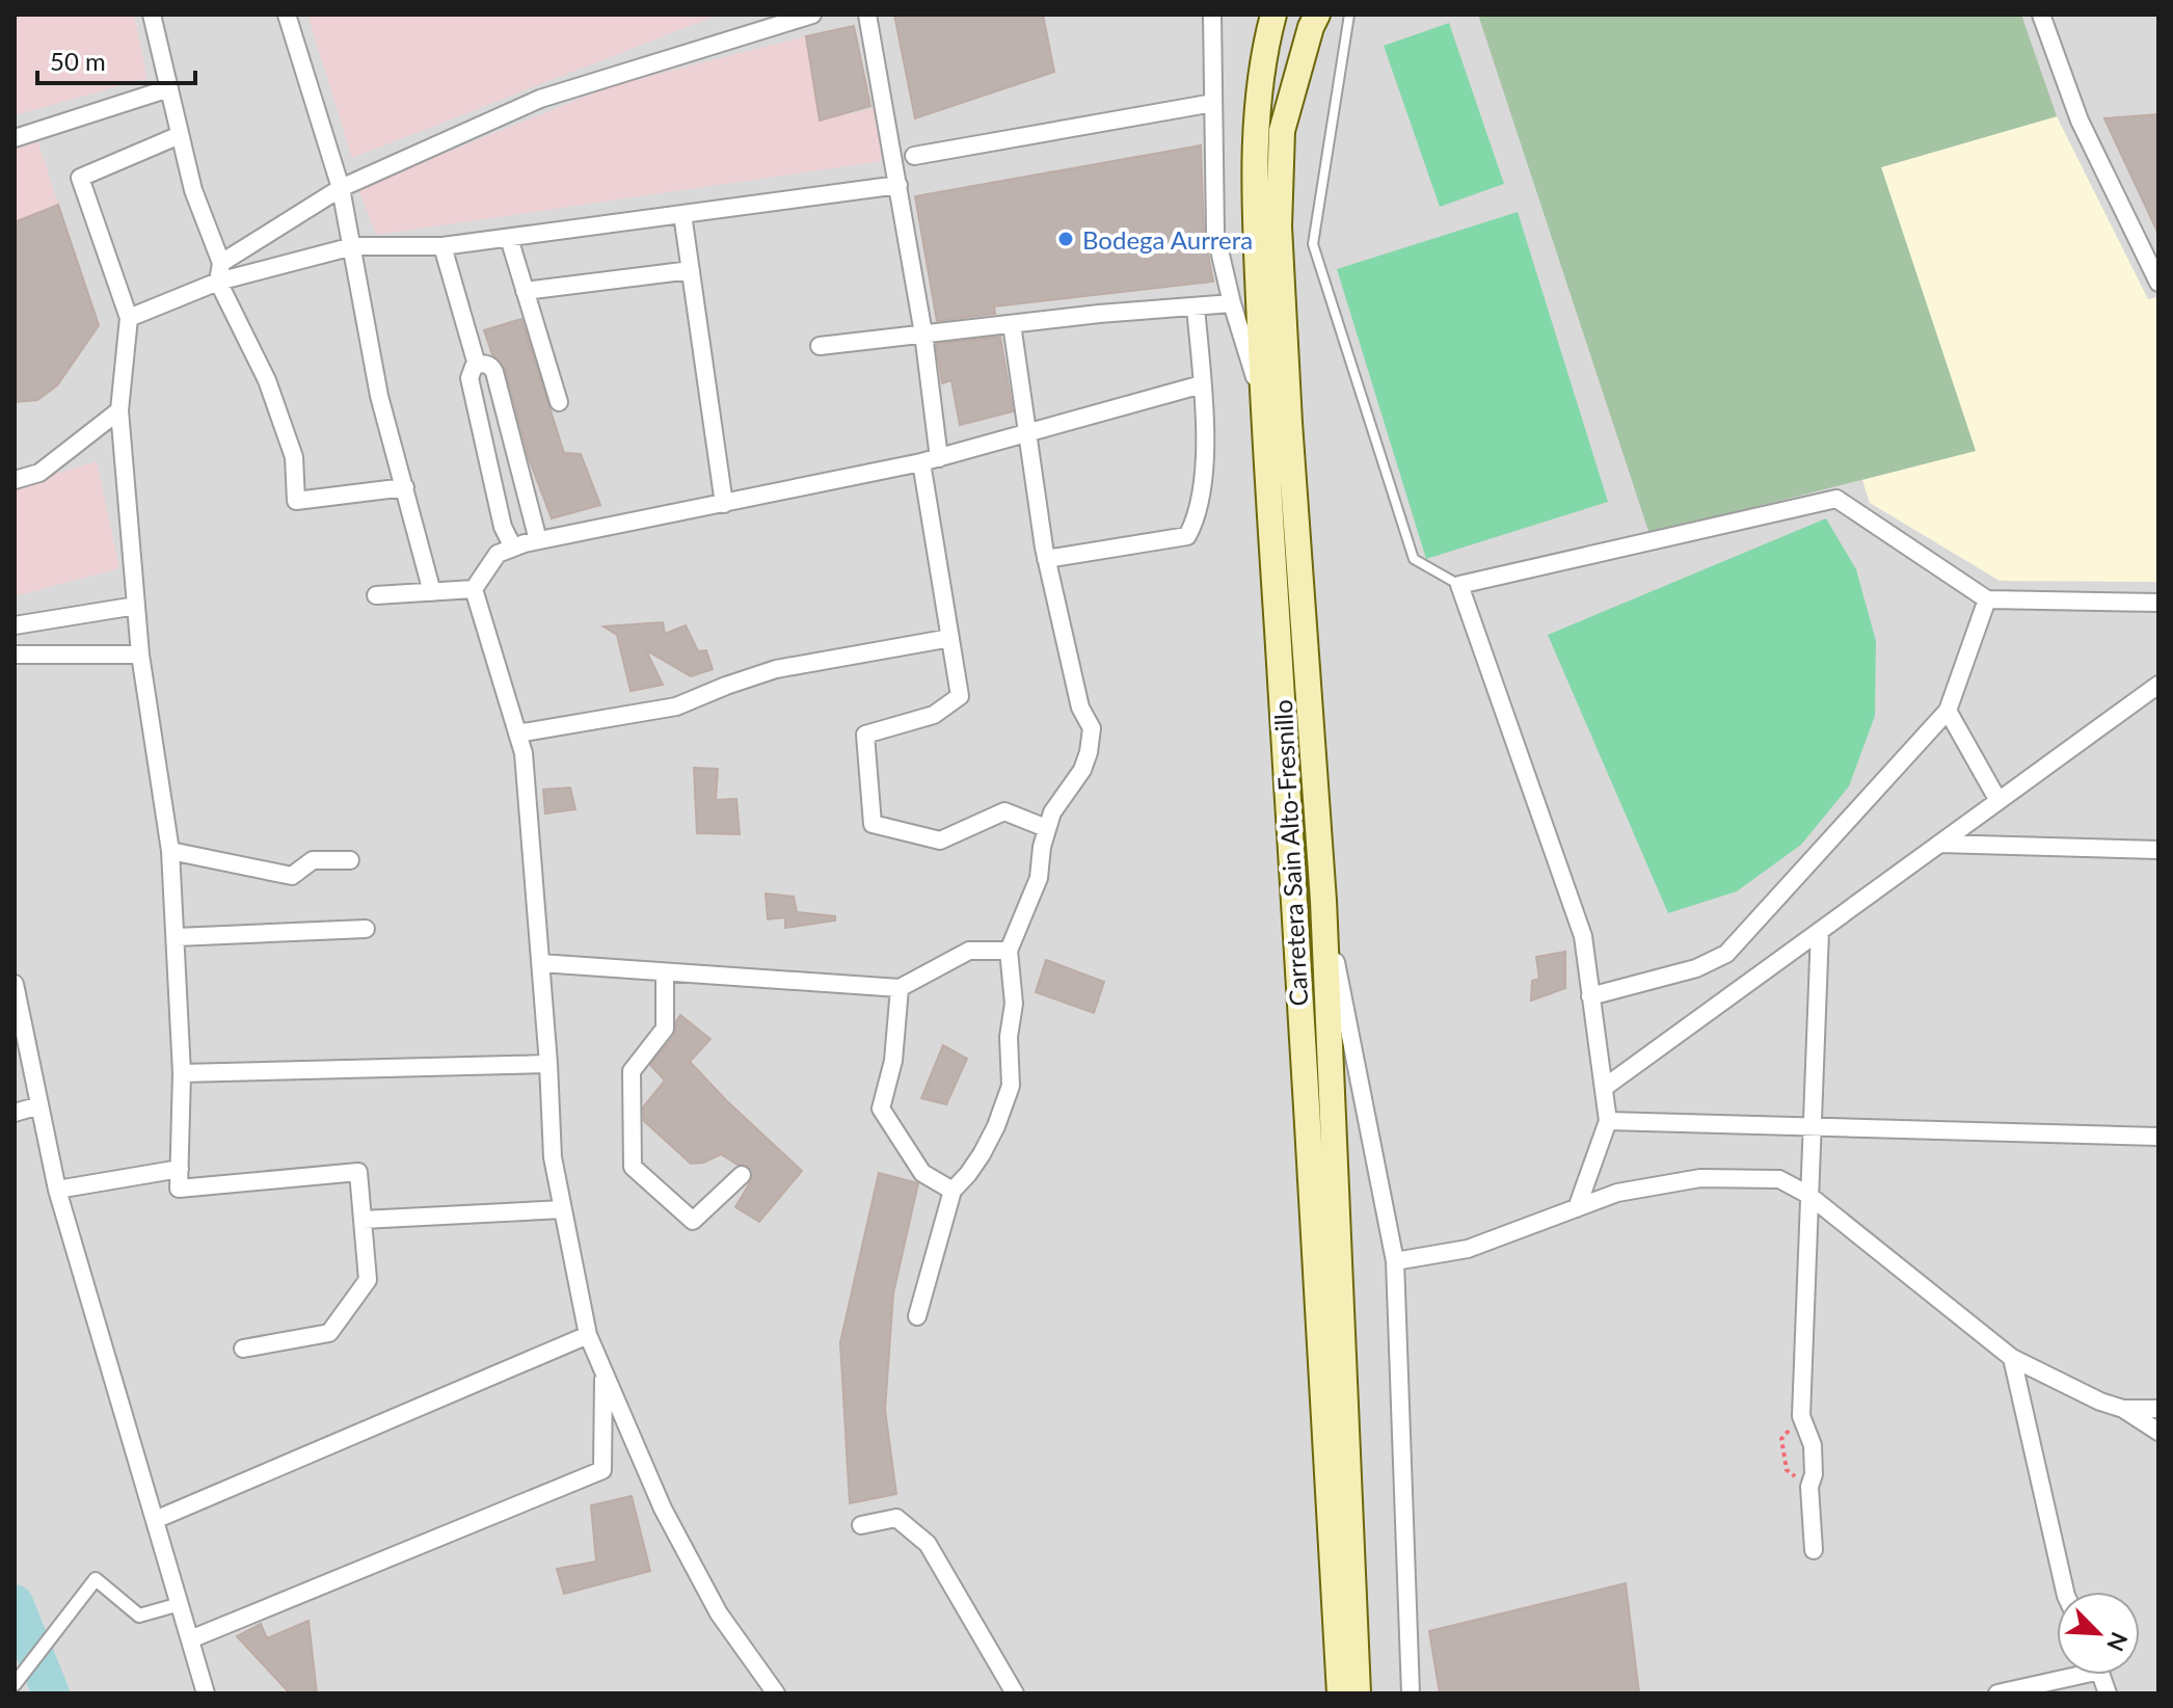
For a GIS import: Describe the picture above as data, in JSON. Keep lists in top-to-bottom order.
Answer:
{
  "streets": {
    "main road": ["Carretera Sain Alto-Fresnillo"]
  },
  "places": ["Bodega Aurrera"],
  "scale_bar": "50 m",
  "north": "bottom right"
}
